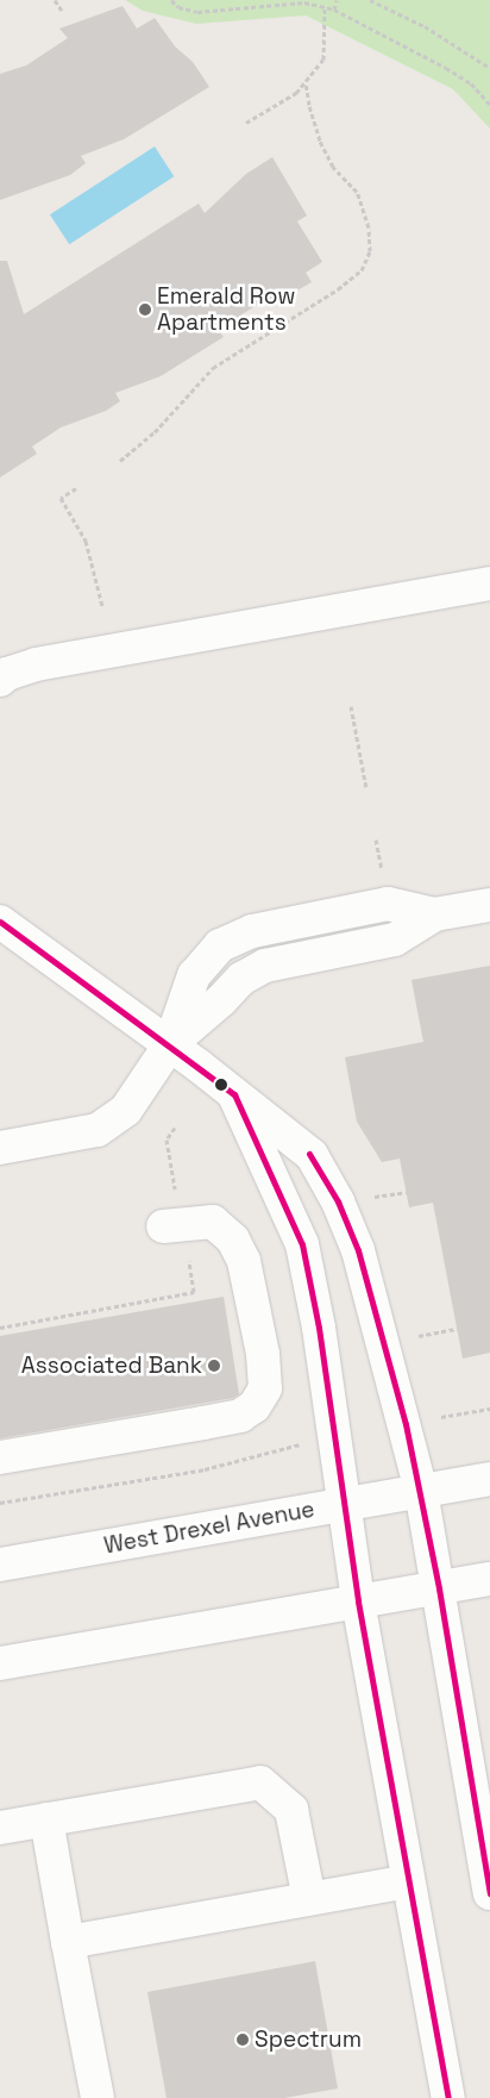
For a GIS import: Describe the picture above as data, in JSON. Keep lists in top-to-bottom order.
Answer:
{
  "streets": {
    "street": ["West Drexel Avenue"]
  },
  "places": ["Emerald Row Apartments", "Associated Bank", "Spectrum"]
}
